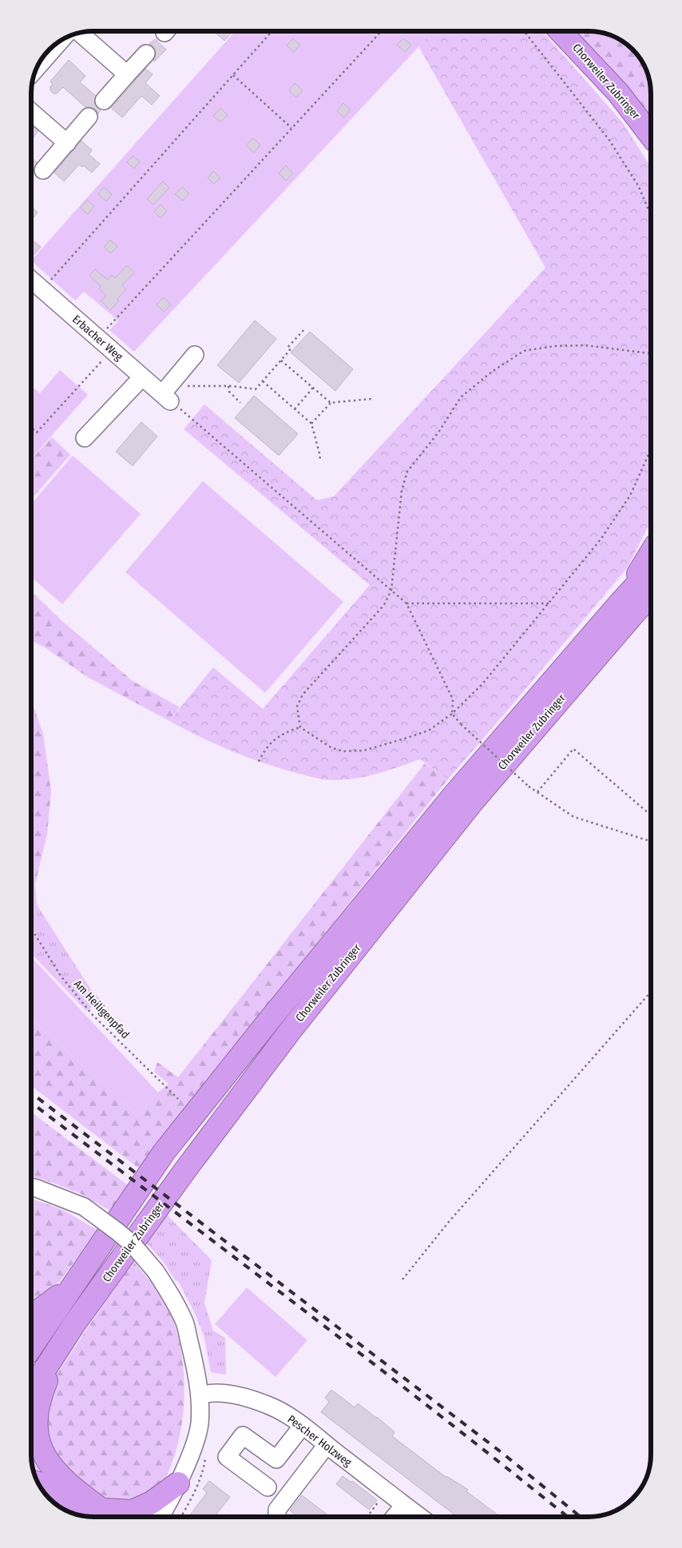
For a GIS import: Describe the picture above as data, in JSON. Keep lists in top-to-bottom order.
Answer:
{
  "streets": {
    "highway": ["Chorweiler Zubringer"],
    "street": ["Erbacher Weg", "Pescher Holzweg"],
    "path": ["Am Heiligenpfad"]
  }
}
